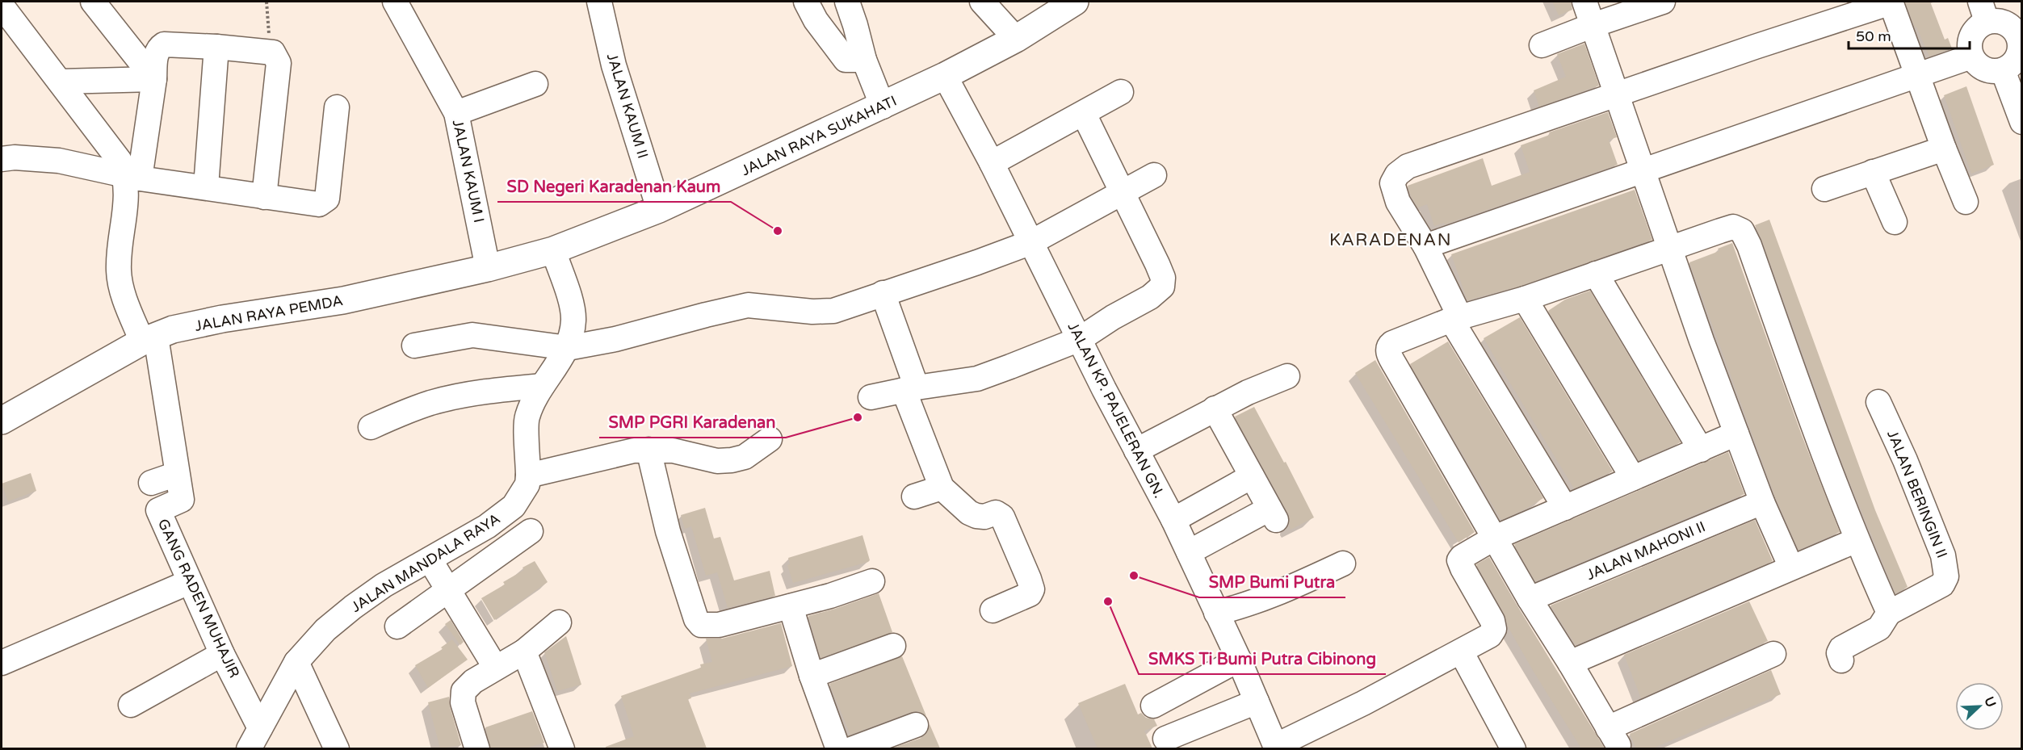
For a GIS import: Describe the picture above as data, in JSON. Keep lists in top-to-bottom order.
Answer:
{
  "streets": {
    "main road": ["JALAN RAYA SUKAHATI", "JALAN RAYA PEMDA"],
    "street": [
      "JALAN KAUM II",
      "JALAN KAUM I",
      "JALAN KP. PAJELERAN GN.",
      "JALAN BERINGIN II",
      "JALAN MAHONI II",
      "JALAN MANDALA RAYA",
      "GANG RADEN MUHAJIR"
    ]
  },
  "crossings": [
    ["JALAN KAUM II", "JALAN RAYA SUKAHATI"],
    ["JALAN RAYA SUKAHATI", "JALAN RAYA PEMDA"],
    ["JALAN RAYA SUKAHATI", "JALAN KP. PAJELERAN GN."],
    ["JALAN RAYA SUKAHATI", "JALAN MANDALA RAYA"],
    ["JALAN KAUM I", "JALAN RAYA PEMDA"],
    ["JALAN RAYA PEMDA", "JALAN MANDALA RAYA"],
    ["JALAN RAYA PEMDA", "GANG RADEN MUHAJIR"],
    ["JALAN MANDALA RAYA", "GANG RADEN MUHAJIR"]
  ],
  "districts": ["KARADENAN"],
  "places": [
    "SD Negeri Karadenan Kaum",
    "SMP PGRI Karadenan",
    "SMP Bumi Putra",
    "SMKS Ti Bumi Putra Cibinong"
  ],
  "scale_bar": "50 m",
  "north": "top right"
}
